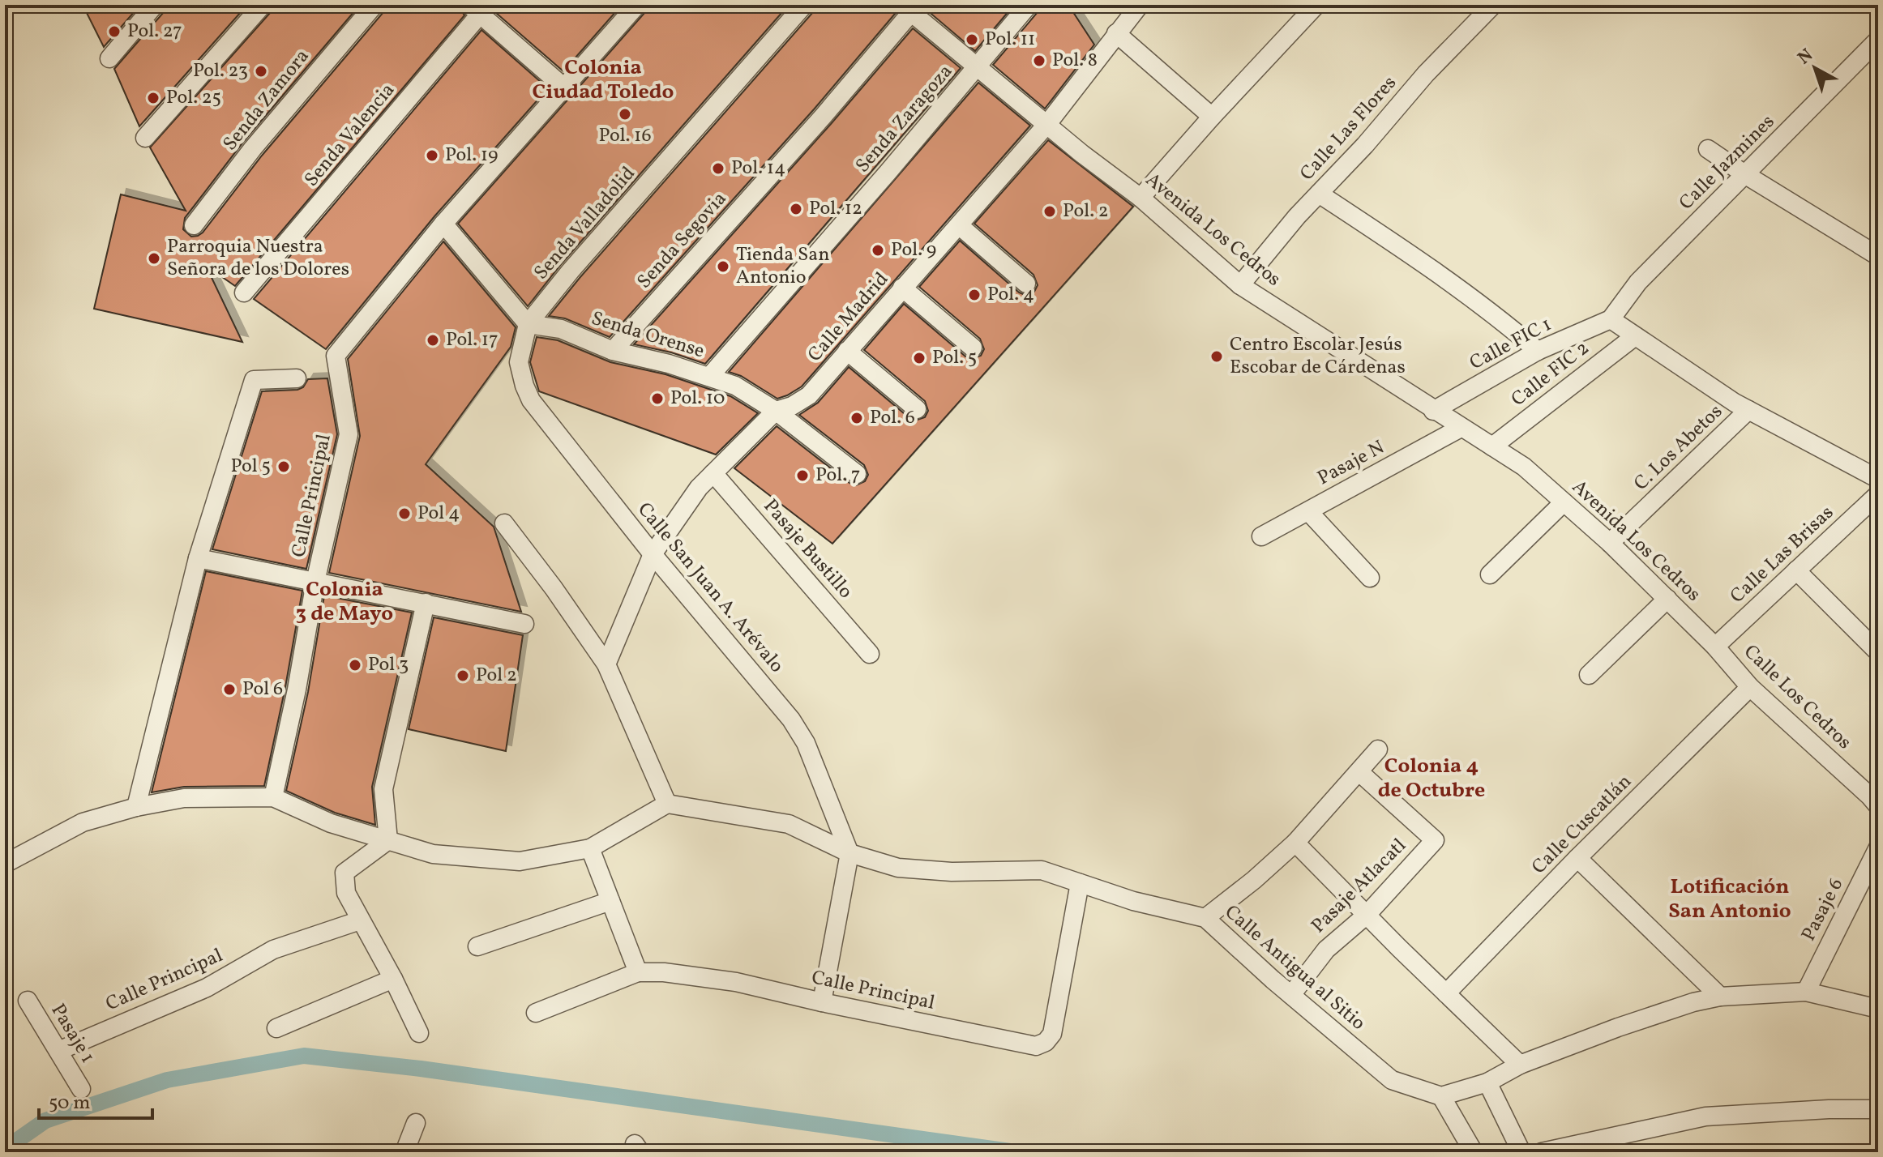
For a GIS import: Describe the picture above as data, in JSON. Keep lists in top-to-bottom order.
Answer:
{
  "streets": {
    "street": [
      "Senda Zamora",
      "Senda Zaragoza",
      "Calle Las Flores",
      "Senda Valencia",
      "Calle Jazmines",
      "Senda Valladolid",
      "Avenida Los Cedros",
      "Senda Segovia",
      "Calle Madrid",
      "Senda Orense",
      "Calle FIC 1",
      "Calle FIC 2",
      "C. Los Abetos",
      "Pasaje N",
      "Calle Principal",
      "Pasaje Bustillo",
      "Calle Las Brisas",
      "Calle San Juan A. Arévalo",
      "Calle Los Cedros",
      "Calle Cuscatlán",
      "Pasaje Atlacatl",
      "Pasaje 6",
      "Calle Antigua al Sitio",
      "Pasaje 1"
    ]
  },
  "crossings": [
    ["Senda Zaragoza", "Avenida Los Cedros"],
    ["Senda Zaragoza", "Senda Orense"],
    ["Calle Las Flores", "Avenida Los Cedros"],
    ["Calle Jazmines", "Calle FIC 1"],
    ["Senda Valladolid", "Senda Orense"],
    ["Senda Valladolid", "Calle San Juan A. Arévalo"],
    ["Avenida Los Cedros", "Senda Segovia"],
    ["Avenida Los Cedros", "Calle Madrid"],
    ["Avenida Los Cedros", "Calle FIC 1"],
    ["Avenida Los Cedros", "Calle FIC 2"],
    ["Avenida Los Cedros", "C. Los Abetos"],
    ["Avenida Los Cedros", "Pasaje N"],
    ["Avenida Los Cedros", "Calle Las Brisas"],
    ["Avenida Los Cedros", "Calle Los Cedros"],
    ["Senda Segovia", "Senda Orense"],
    ["Calle Madrid", "Senda Orense"],
    ["Senda Orense", "Calle San Juan A. Arévalo"],
    ["Calle Principal", "Calle Antigua al Sitio"],
    ["Calle Principal", "Pasaje 1"],
    ["Calle Las Brisas", "Calle Los Cedros"],
    ["Calle San Juan A. Arévalo", "Calle Antigua al Sitio"],
    ["Calle Los Cedros", "Calle Cuscatlán"],
    ["Pasaje Atlacatl", "Calle Antigua al Sitio"]
  ],
  "districts": [
    "Colonia Ciudad Toledo",
    "Colonia 3 de Mayo",
    "Colonia 4 de Octubre",
    "Lotificación San Antonio"
  ],
  "places": [
    "Pol. 27",
    "Pol. 11",
    "Pol. 8",
    "Pol. 23",
    "Pol. 25",
    "Pol. 16",
    "Pol. 19",
    "Pol. 14",
    "Pol. 12",
    "Pol. 2",
    "Pol. 9",
    "Parroquia Nuestra Señora de los Dolores",
    "Tienda San Antonio",
    "Pol. 4",
    "Pol. 17",
    "Centro Escolar Jesús Escobar de Cárdenas",
    "Pol. 5",
    "Pol. 10",
    "Pol. 6",
    "Pol 5",
    "Pol. 7",
    "Pol 4",
    "Pol 3",
    "Pol 2",
    "Pol 6"
  ],
  "scale_bar": "50 m",
  "north": "top left"
}
